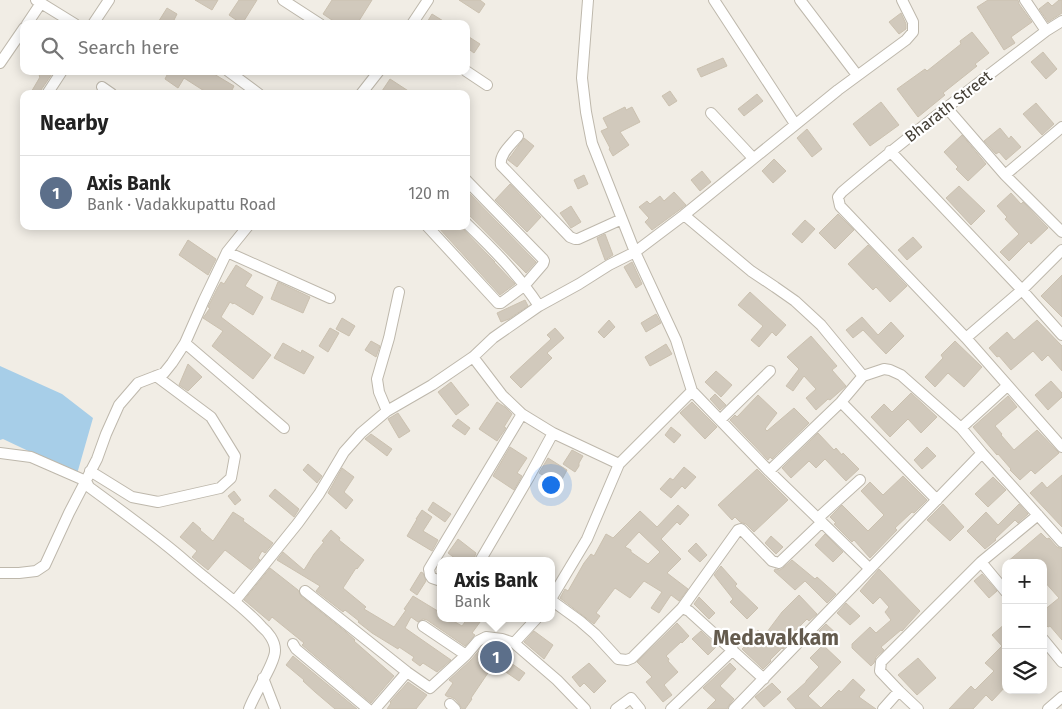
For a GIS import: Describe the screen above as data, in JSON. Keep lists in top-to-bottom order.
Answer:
{
  "streets": {
    "street": ["Bharath Street"]
  },
  "districts": ["Medavakkam"],
  "page": {
    "search": "Search here",
    "heading": "Nearby",
    "list": [
      {
        "mark": "1",
        "name": "Axis Bank",
        "note": "Bank · Vadakkupattu Road",
        "value": "120 m"
      }
    ],
    "popup": ["Axis Bank", "Bank"],
    "map_buttons": ["+", "−"],
    "pins": "1"
  }
}
